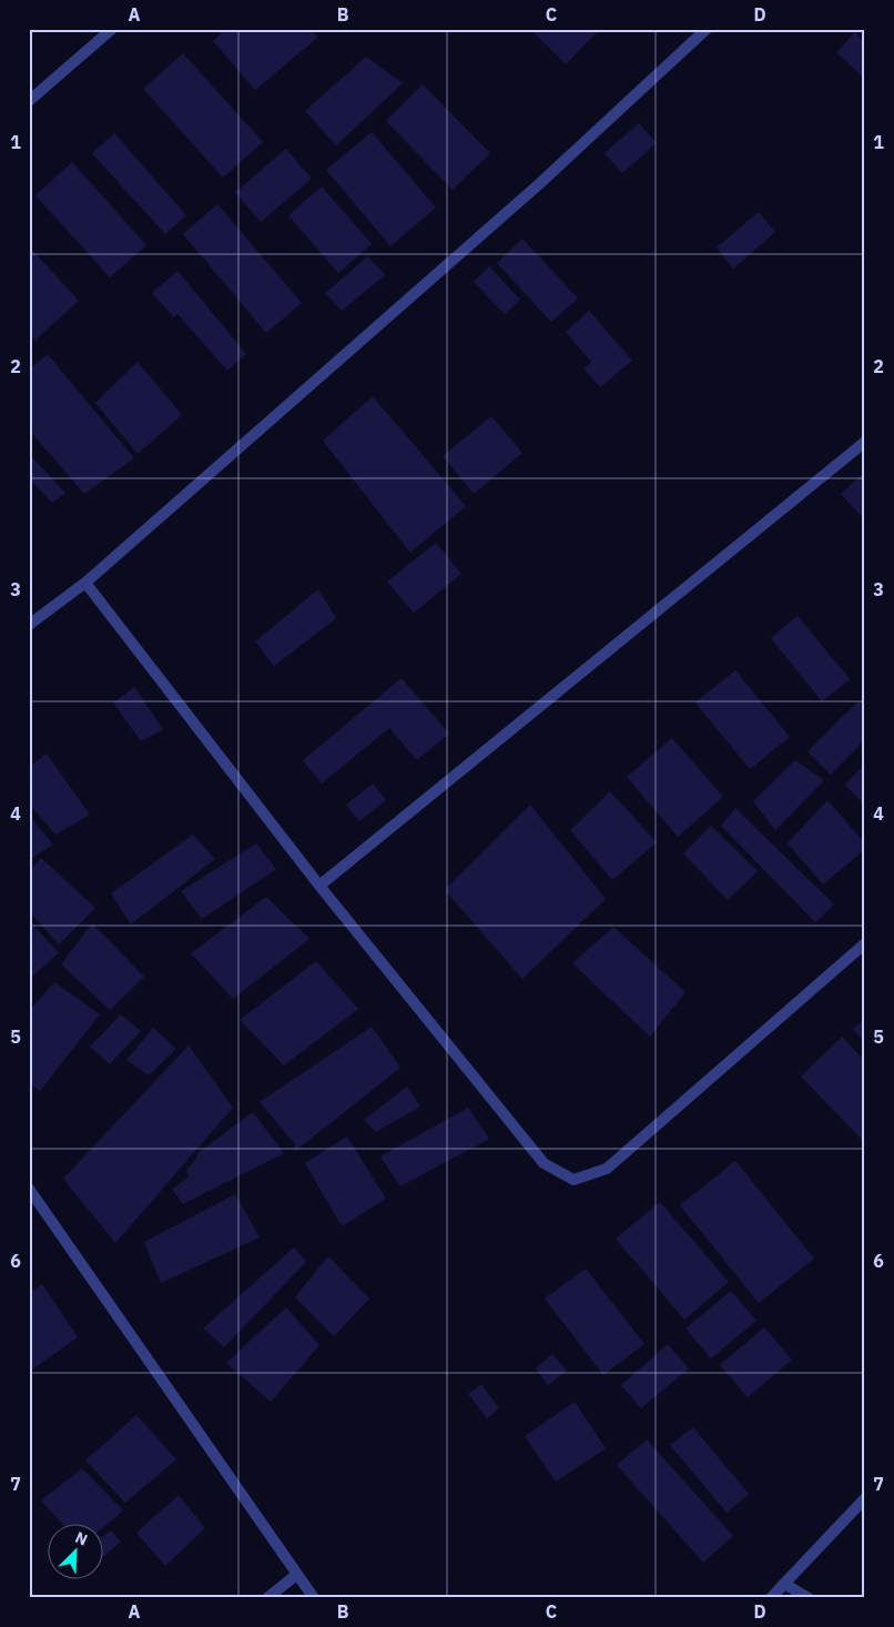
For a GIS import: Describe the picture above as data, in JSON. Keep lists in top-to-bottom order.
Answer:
{
  "north": "top right",
  "grid": {
    "columns": [
      "A",
      "B",
      "C",
      "D"
    ],
    "rows": [
      "1",
      "2",
      "3",
      "4",
      "5",
      "6",
      "7"
    ]
  }
}
